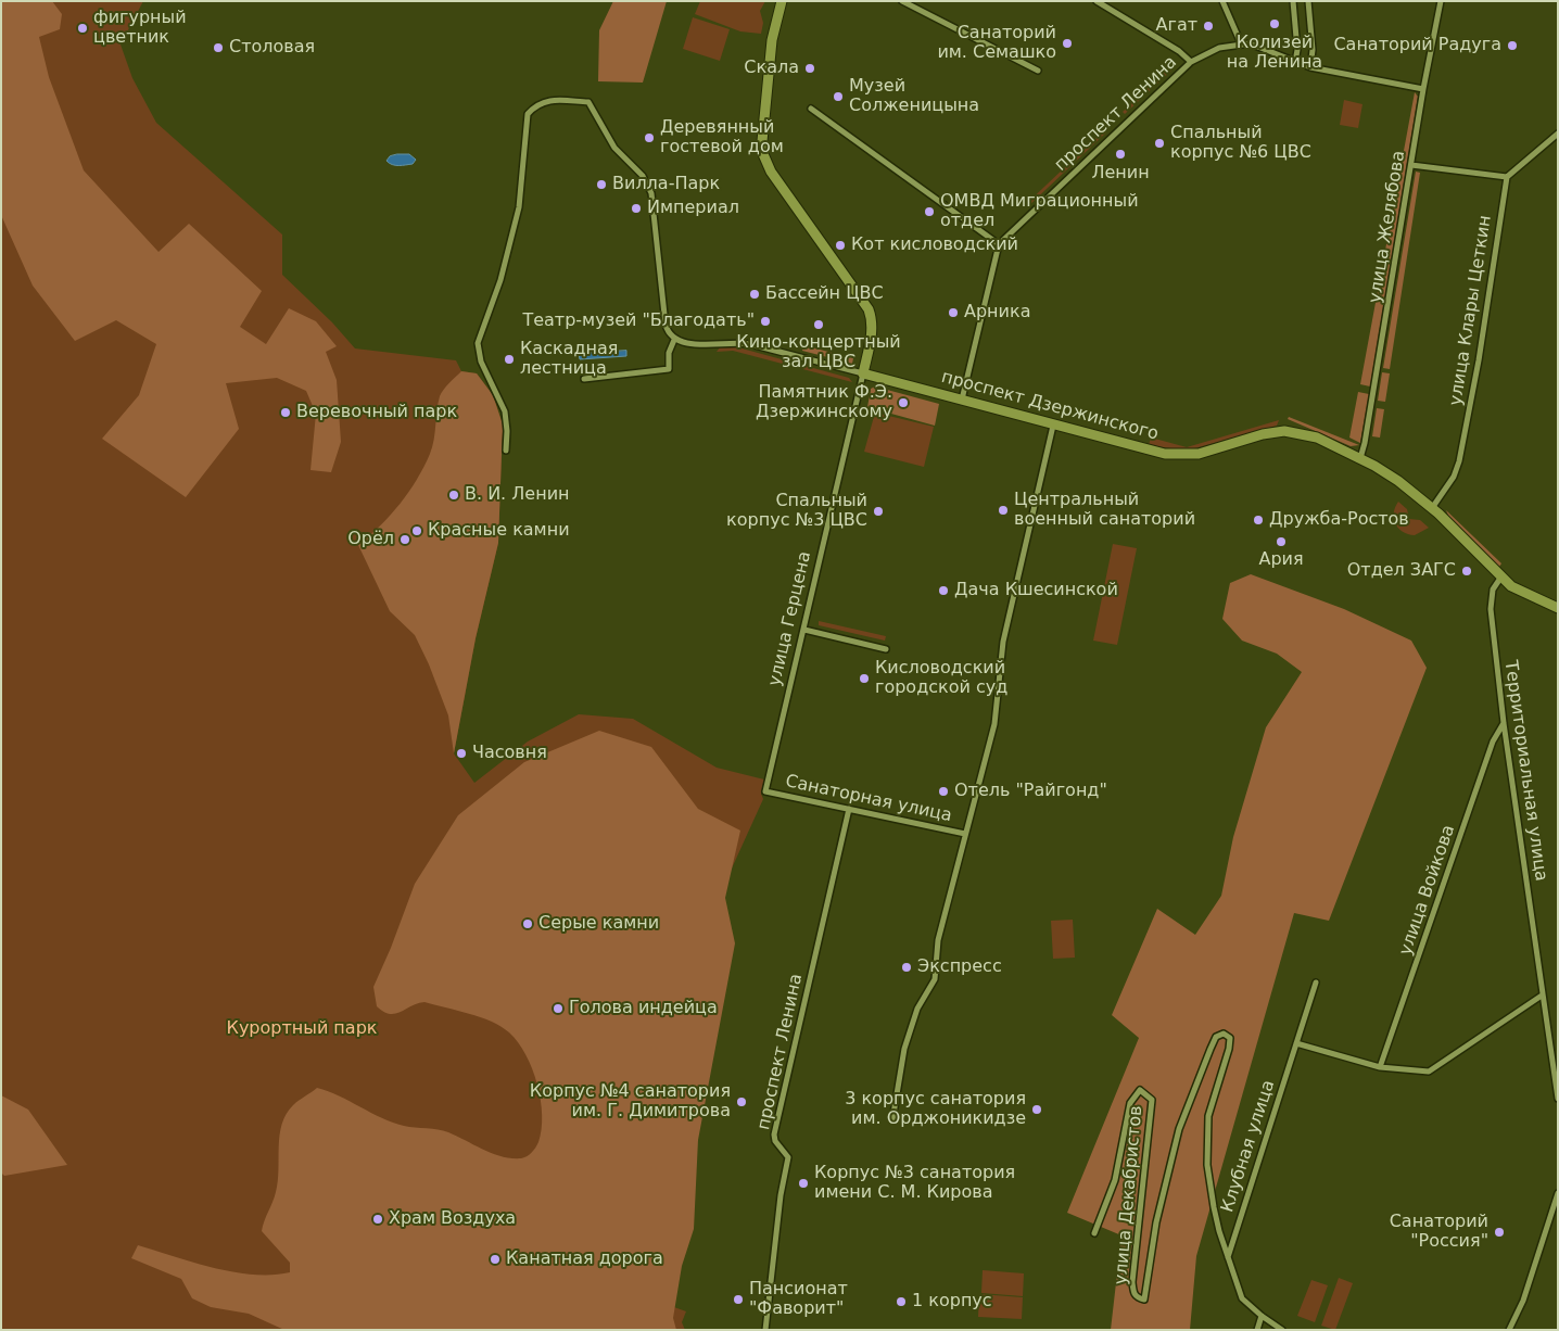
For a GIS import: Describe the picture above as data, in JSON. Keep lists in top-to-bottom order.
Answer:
{
  "streets": {
    "main road": ["проспект Дзержинского", "улица Герцена"],
    "street": [
      "проспект Ленина",
      "улица Желябова",
      "улица Клары Цеткин",
      "Территориальная улица",
      "Санаторная улица",
      "улица Войкова",
      "Клубная улица",
      "улица Декабристов"
    ]
  },
  "crossings": [
    ["проспект Ленина", "улица Желябова"],
    ["проспект Ленина", "Санаторная улица"],
    ["улица Желябова", "проспект Дзержинского"],
    ["улица Клары Цеткин", "проспект Дзержинского"],
    ["проспект Дзержинского", "улица Герцена"],
    ["проспект Дзержинского", "Территориальная улица"],
    ["улица Герцена", "Санаторная улица"],
    ["Территориальная улица", "улица Войкова"],
    ["Клубная улица", "улица Декабристов"]
  ],
  "parks": ["Курортный парк"],
  "places": [
    "Колизей на Ленина",
    "Агат",
    "фигурный цветник",
    "Санаторий им. Семашко",
    "Cанаторий Радуга",
    "Столовая",
    "Скала",
    "Музей Солженицына",
    "Деревянный гостевой дом",
    "Спальный корпус №6 ЦВС",
    "Ленин",
    "Вилла-Парк",
    "Империал",
    "ОМВД Миграционный отдел",
    "Кот кисловодский",
    "Бассейн ЦВС",
    "Арника",
    "Театр-музей \"Благодать\"",
    "Кино-концертный зал ЦВС",
    "Каскадная лестница",
    "Памятник Ф.Э. Дзержинскому",
    "Веревочный парк",
    "В. И. Ленин",
    "Центральный военный санаторий",
    "Спальный корпус №3 ЦВС",
    "Дружба-Ростов",
    "Красные камни",
    "Орёл",
    "Ария",
    "Отдел ЗАГС",
    "Дача Кшесинской",
    "Кисловодский городской суд",
    "Часовня",
    "Отель \"Райгонд\"",
    "Серые камни",
    "Экспресс",
    "Голова индейца",
    "Корпус №4 санатория им. Г. Димитрова",
    "3 корпус санатория им. Орджоникидзе",
    "Корпус №3 санатория имени С. М. Кирова",
    "Храм Воздуха",
    "Санаторий \"Россия\"",
    "Канатная дорога",
    "Пансионат \"Фаворит\"",
    "1 корпус"
  ]
}
